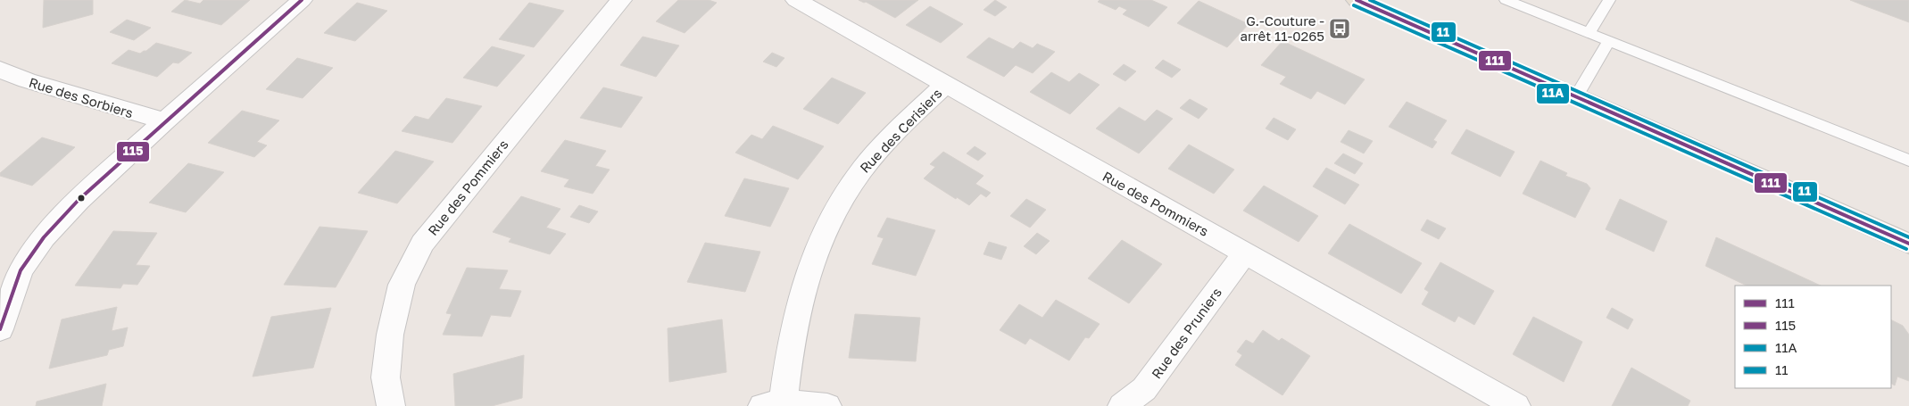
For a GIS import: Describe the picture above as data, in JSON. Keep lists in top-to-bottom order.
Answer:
{
  "streets": {
    "street": [
      "Rue des Sorbiers",
      "Rue des Cerisiers",
      "Rue des Pommiers",
      "Rue des Pruniers"
    ]
  },
  "crossings": [
    ["Rue des Cerisiers", "Rue des Pommiers"],
    ["Rue des Pommiers", "Rue des Pruniers"]
  ],
  "places": {
    "bus stop": ["G.-Couture - arrêt 11-0265"]
  },
  "lines": [
    "transit line 111",
    "transit line 115",
    "transit line 11",
    "transit line 11A"
  ],
  "legend": [
    "111",
    "115",
    "11A",
    "11"
  ]
}
